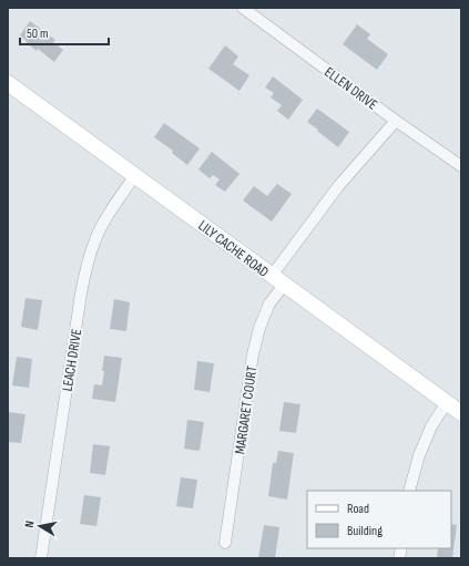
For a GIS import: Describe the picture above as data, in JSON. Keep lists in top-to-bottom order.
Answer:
{
  "streets": {
    "street": [
      "ELLEN DRIVE",
      "LILY CACHE ROAD",
      "LEACH DRIVE",
      "MARGARET COURT"
    ]
  },
  "crossings": [
    ["LILY CACHE ROAD", "LEACH DRIVE"],
    ["LILY CACHE ROAD", "MARGARET COURT"]
  ],
  "legend": ["Road", "Building"],
  "scale_bar": "50 m",
  "north": "left"
}
